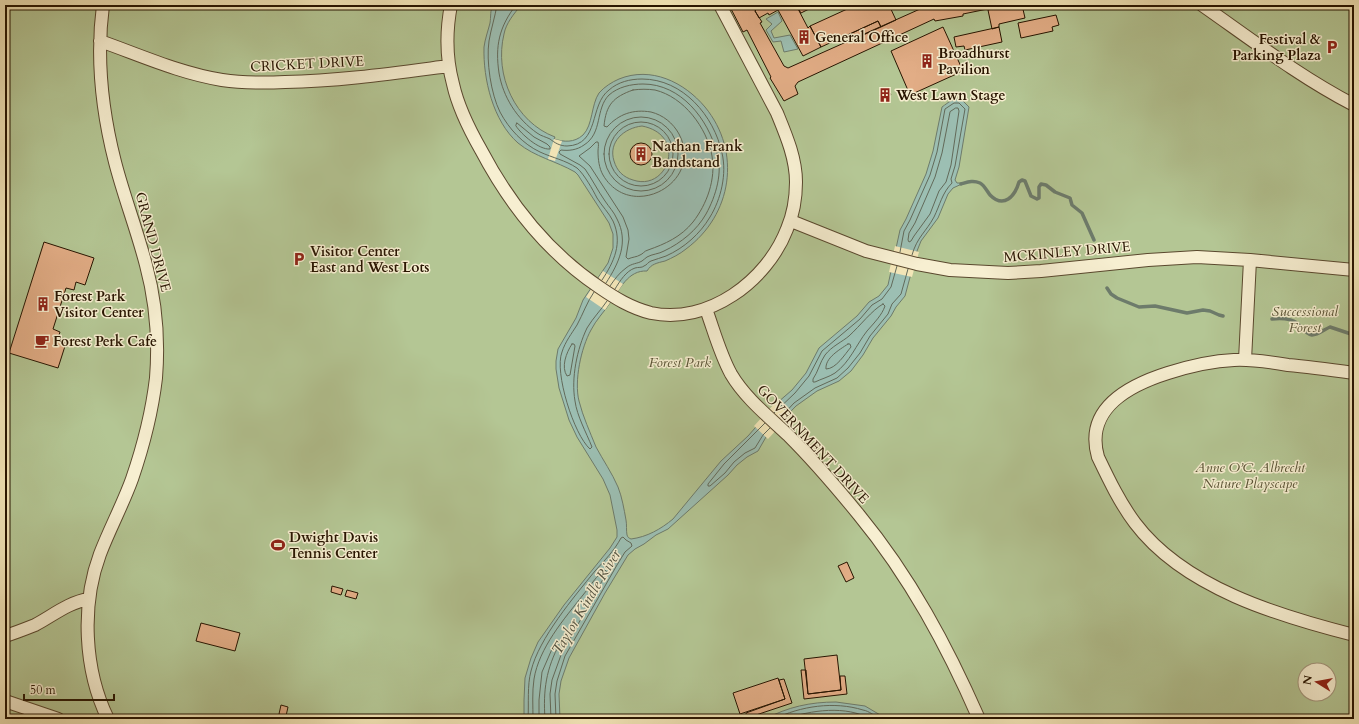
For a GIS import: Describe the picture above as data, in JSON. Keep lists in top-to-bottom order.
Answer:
{
  "streets": {
    "street": [
      "CRICKET DRIVE",
      "GRAND DRIVE",
      "MCKINLEY DRIVE",
      "GOVERNMENT DRIVE"
    ]
  },
  "crossings": [
    ["CRICKET DRIVE", "GRAND DRIVE"]
  ],
  "water": ["Taylor Kindle River"],
  "parks": ["Successional Forest", "Forest Park", "Anne O’C. Albrecht Nature Playscape"],
  "places": {
    "building": [
      "General Office",
      "Broadhurst Pavilion",
      "West Lawn Stage",
      "Nathan Frank Bandstand",
      "Forest Park Visitor Center"
    ],
    "parking": ["Festival & Parking Plaza", "Visitor Center East and West Lots"],
    "cafe": ["Forest Perk Cafe"],
    "sports": ["Dwight Davis Tennis Center"]
  },
  "scale_bar": "50 m",
  "north": "left"
}
